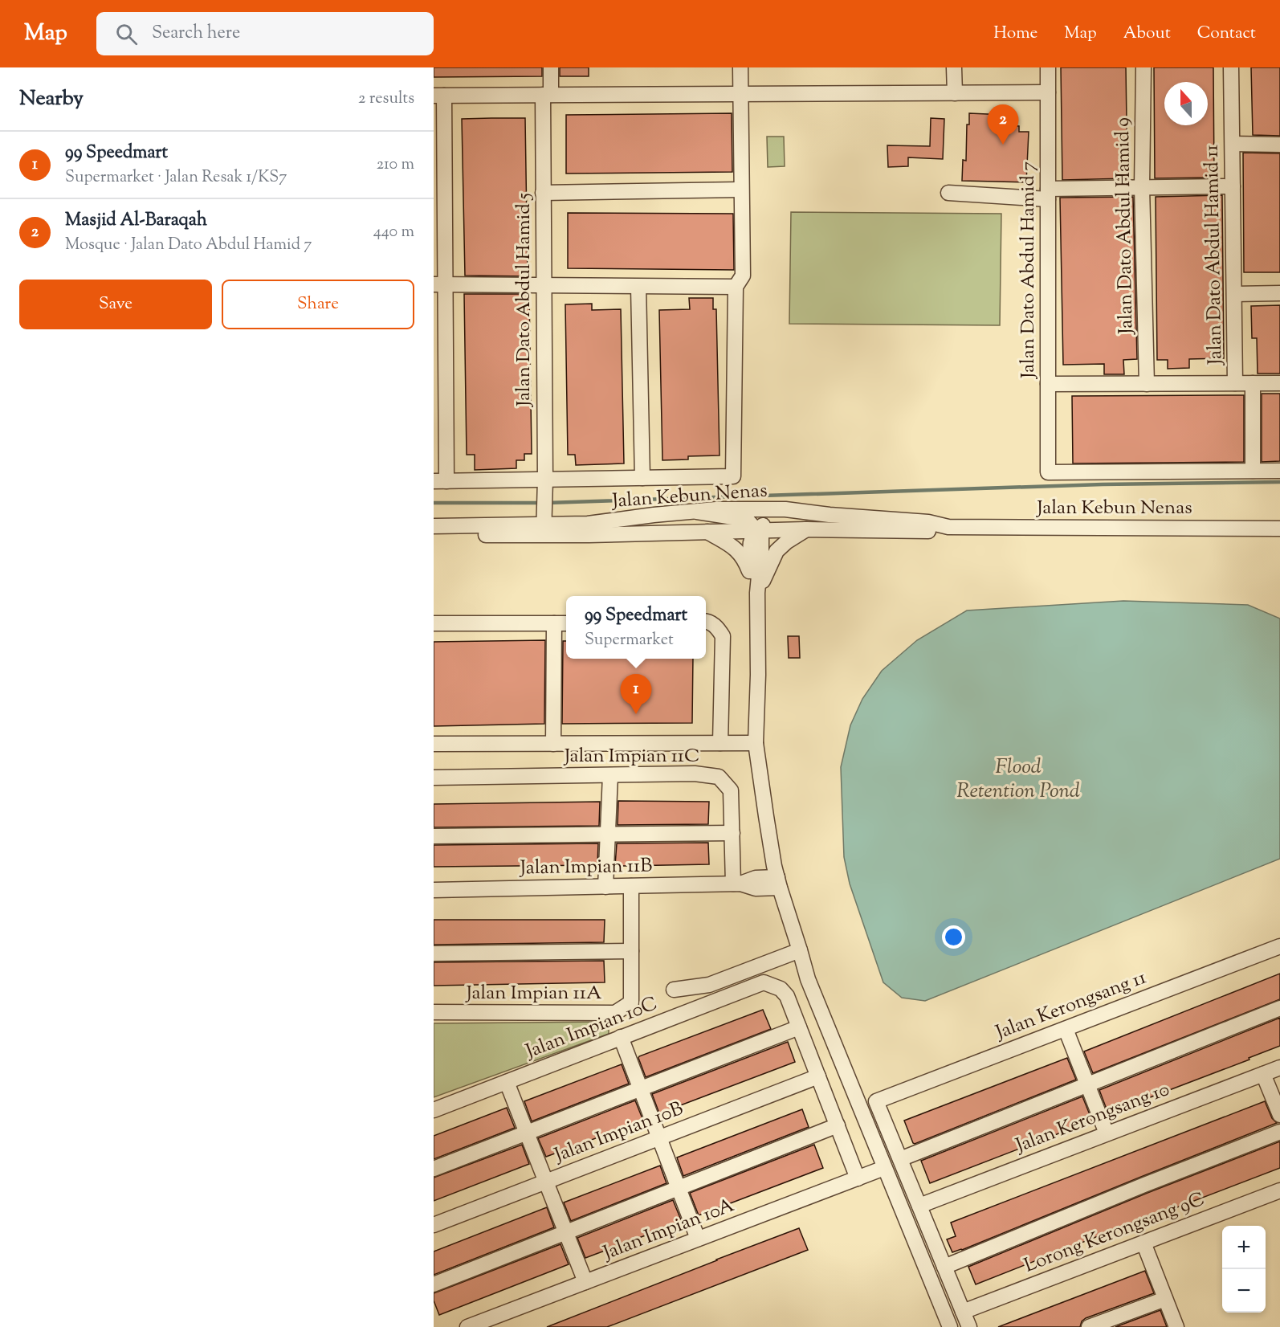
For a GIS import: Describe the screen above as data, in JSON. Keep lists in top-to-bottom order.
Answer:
{
  "streets": {
    "street": [
      "Jalan Dato Abdul Hamid 9",
      "Jalan Dato Abdul Hamid 11",
      "Jalan Dato Abdul Hamid 7",
      "Jalan Dato Abdul Hamid 5",
      "Jalan Kebun Nenas",
      "Jalan Impian 11C",
      "Jalan Impian 11B",
      "Jalan Impian 11A",
      "Jalan Kerongsang 11",
      "Jalan Impian 10C",
      "Jalan Kerongsang 10",
      "Jalan Impian 10B",
      "Jalan Impian 10A",
      "Lorong Kerongsang 9C"
    ]
  },
  "crossings": [
    ["Jalan Dato Abdul Hamid 5", "Jalan Kebun Nenas"],
    ["Jalan Impian 11C", "Jalan Impian 11B"],
    ["Jalan Impian 11B", "Jalan Impian 11A"]
  ],
  "water": ["Flood Retention Pond"],
  "north": "top",
  "page": {
    "header": "Map",
    "search": "Search here",
    "nav": [
      "Home",
      "Map",
      "About",
      "Contact"
    ],
    "heading": ["Nearby", "2 results"],
    "pins": ["2", "1"],
    "list": [
      {
        "mark": "1",
        "name": "99 Speedmart",
        "note": "Supermarket · Jalan Resak 1/KS7",
        "value": "210 m"
      },
      {
        "mark": "2",
        "name": "Masjid Al-Baraqah",
        "note": "Mosque · Jalan Dato Abdul Hamid 7",
        "value": "440 m"
      }
    ],
    "buttons": ["Save", "Share"],
    "popup": ["99 Speedmart", "Supermarket"],
    "map_buttons": ["+", "−"]
  }
}
